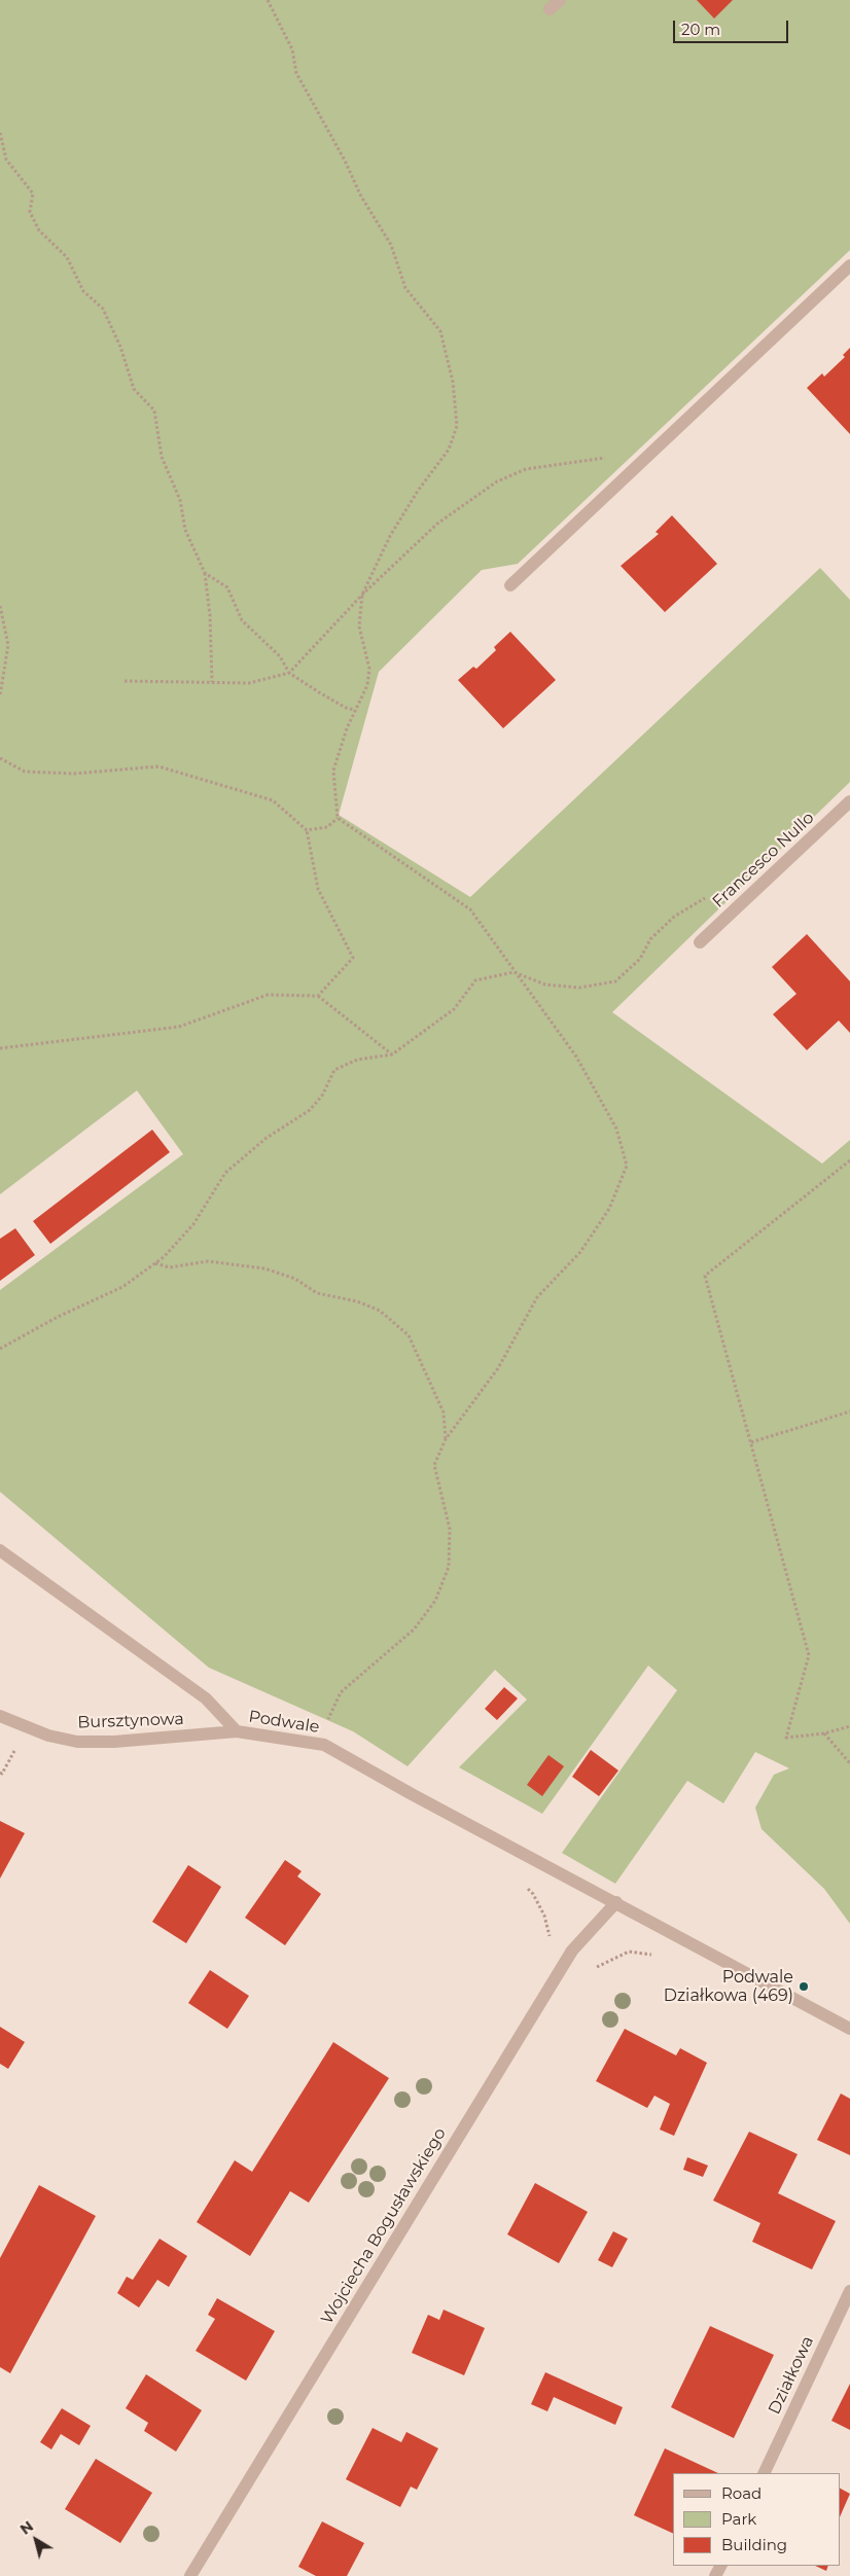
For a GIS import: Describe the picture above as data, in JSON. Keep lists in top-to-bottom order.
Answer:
{
  "streets": {
    "street": [
      "Francesco Nullo",
      "Bursztynowa",
      "Podwale",
      "Wojciecha Bogusławskiego",
      "Działkowa"
    ]
  },
  "crossings": [
    ["Bursztynowa", "Podwale"],
    ["Podwale", "Wojciecha Bogusławskiego"]
  ],
  "places": ["Podwale Działkowa (469)"],
  "legend": ["Road", "Park", "Building"],
  "scale_bar": "20 m",
  "north": "top left"
}
